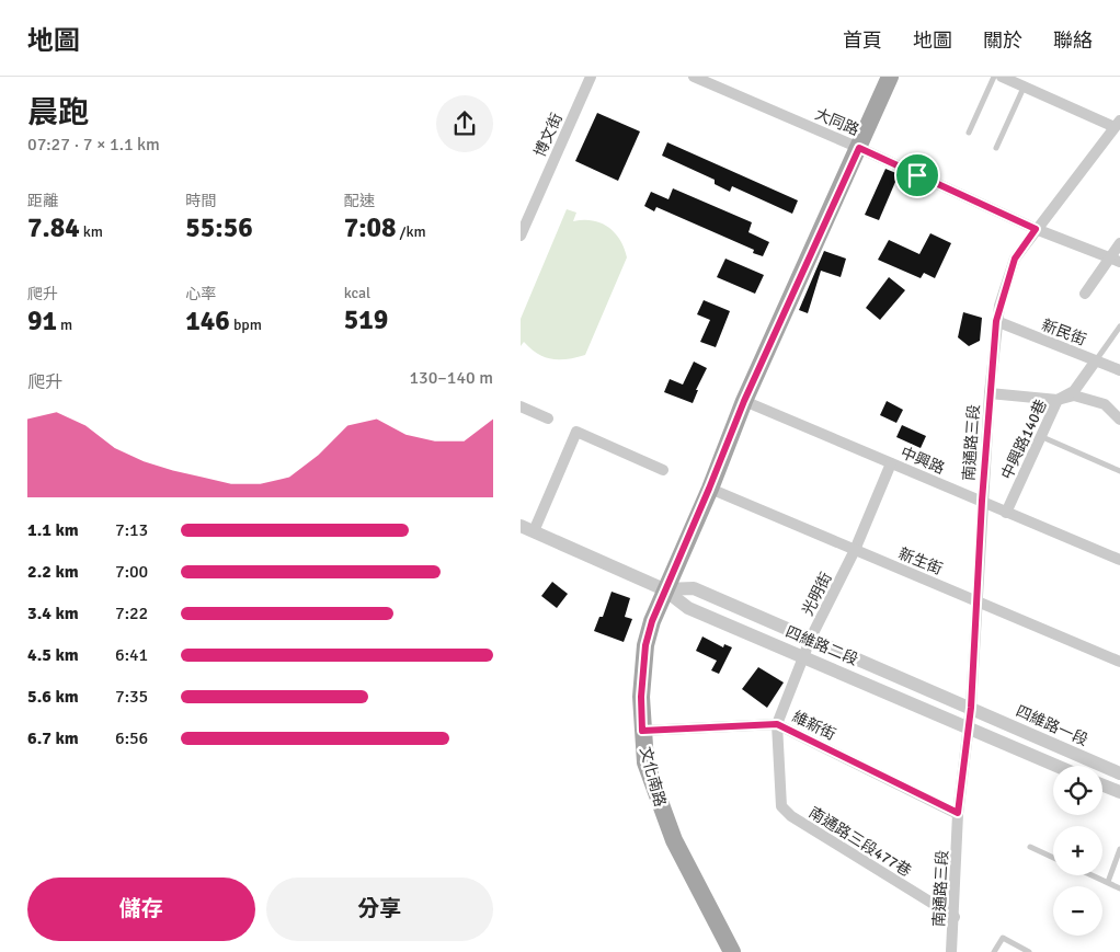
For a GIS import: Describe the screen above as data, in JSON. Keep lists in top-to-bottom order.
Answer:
{
  "streets": {
    "main road": ["文化南路"],
    "street": [
      "大同路",
      "博文街",
      "新民街",
      "中興路140巷",
      "南通路三段",
      "中興路",
      "新生街",
      "光明街",
      "四維路二段",
      "維新街",
      "四維路一段",
      "南通路三段477巷"
    ]
  },
  "crossings": [
    ["大同路", "南通路三段"],
    ["大同路", "文化南路"],
    ["新民街", "中興路140巷"],
    ["新民街", "南通路三段"],
    ["中興路140巷", "中興路"],
    ["南通路三段", "中興路"],
    ["南通路三段", "新生街"],
    ["南通路三段", "四維路二段"],
    ["南通路三段", "維新街"],
    ["南通路三段", "四維路一段"],
    ["南通路三段", "南通路三段477巷"],
    ["中興路", "光明街"],
    ["中興路", "文化南路"],
    ["新生街", "光明街"],
    ["新生街", "文化南路"],
    ["光明街", "四維路二段"],
    ["光明街", "維新街"],
    ["光明街", "南通路三段477巷"],
    ["四維路二段", "四維路一段"],
    ["四維路二段", "文化南路"],
    ["維新街", "文化南路"]
  ],
  "page": {
    "header": "地圖",
    "nav": [
      "首頁",
      "地圖",
      "關於",
      "聯絡"
    ],
    "heading": ["晨跑", "07:27 · 7 × 1.1 km"],
    "stats": [
      ["距離", "7.84 km"],
      ["時間", "55:56"],
      ["配速", "7:08 /km"],
      ["爬升", "91 m"],
      ["心率", "146 bpm"],
      ["kcal", "519"]
    ],
    "chart": ["爬升", "130–140 m"],
    "list": [
      {
        "name": "1.1 km",
        "note": "7:13"
      },
      {
        "name": "2.2 km",
        "note": "7:00"
      },
      {
        "name": "3.4 km",
        "note": "7:22"
      },
      {
        "name": "4.5 km",
        "note": "6:41"
      },
      {
        "name": "5.6 km",
        "note": "7:35"
      },
      {
        "name": "6.7 km",
        "note": "6:56"
      }
    ],
    "map_buttons": ["+", "−"],
    "buttons": ["儲存", "分享"]
  }
}
